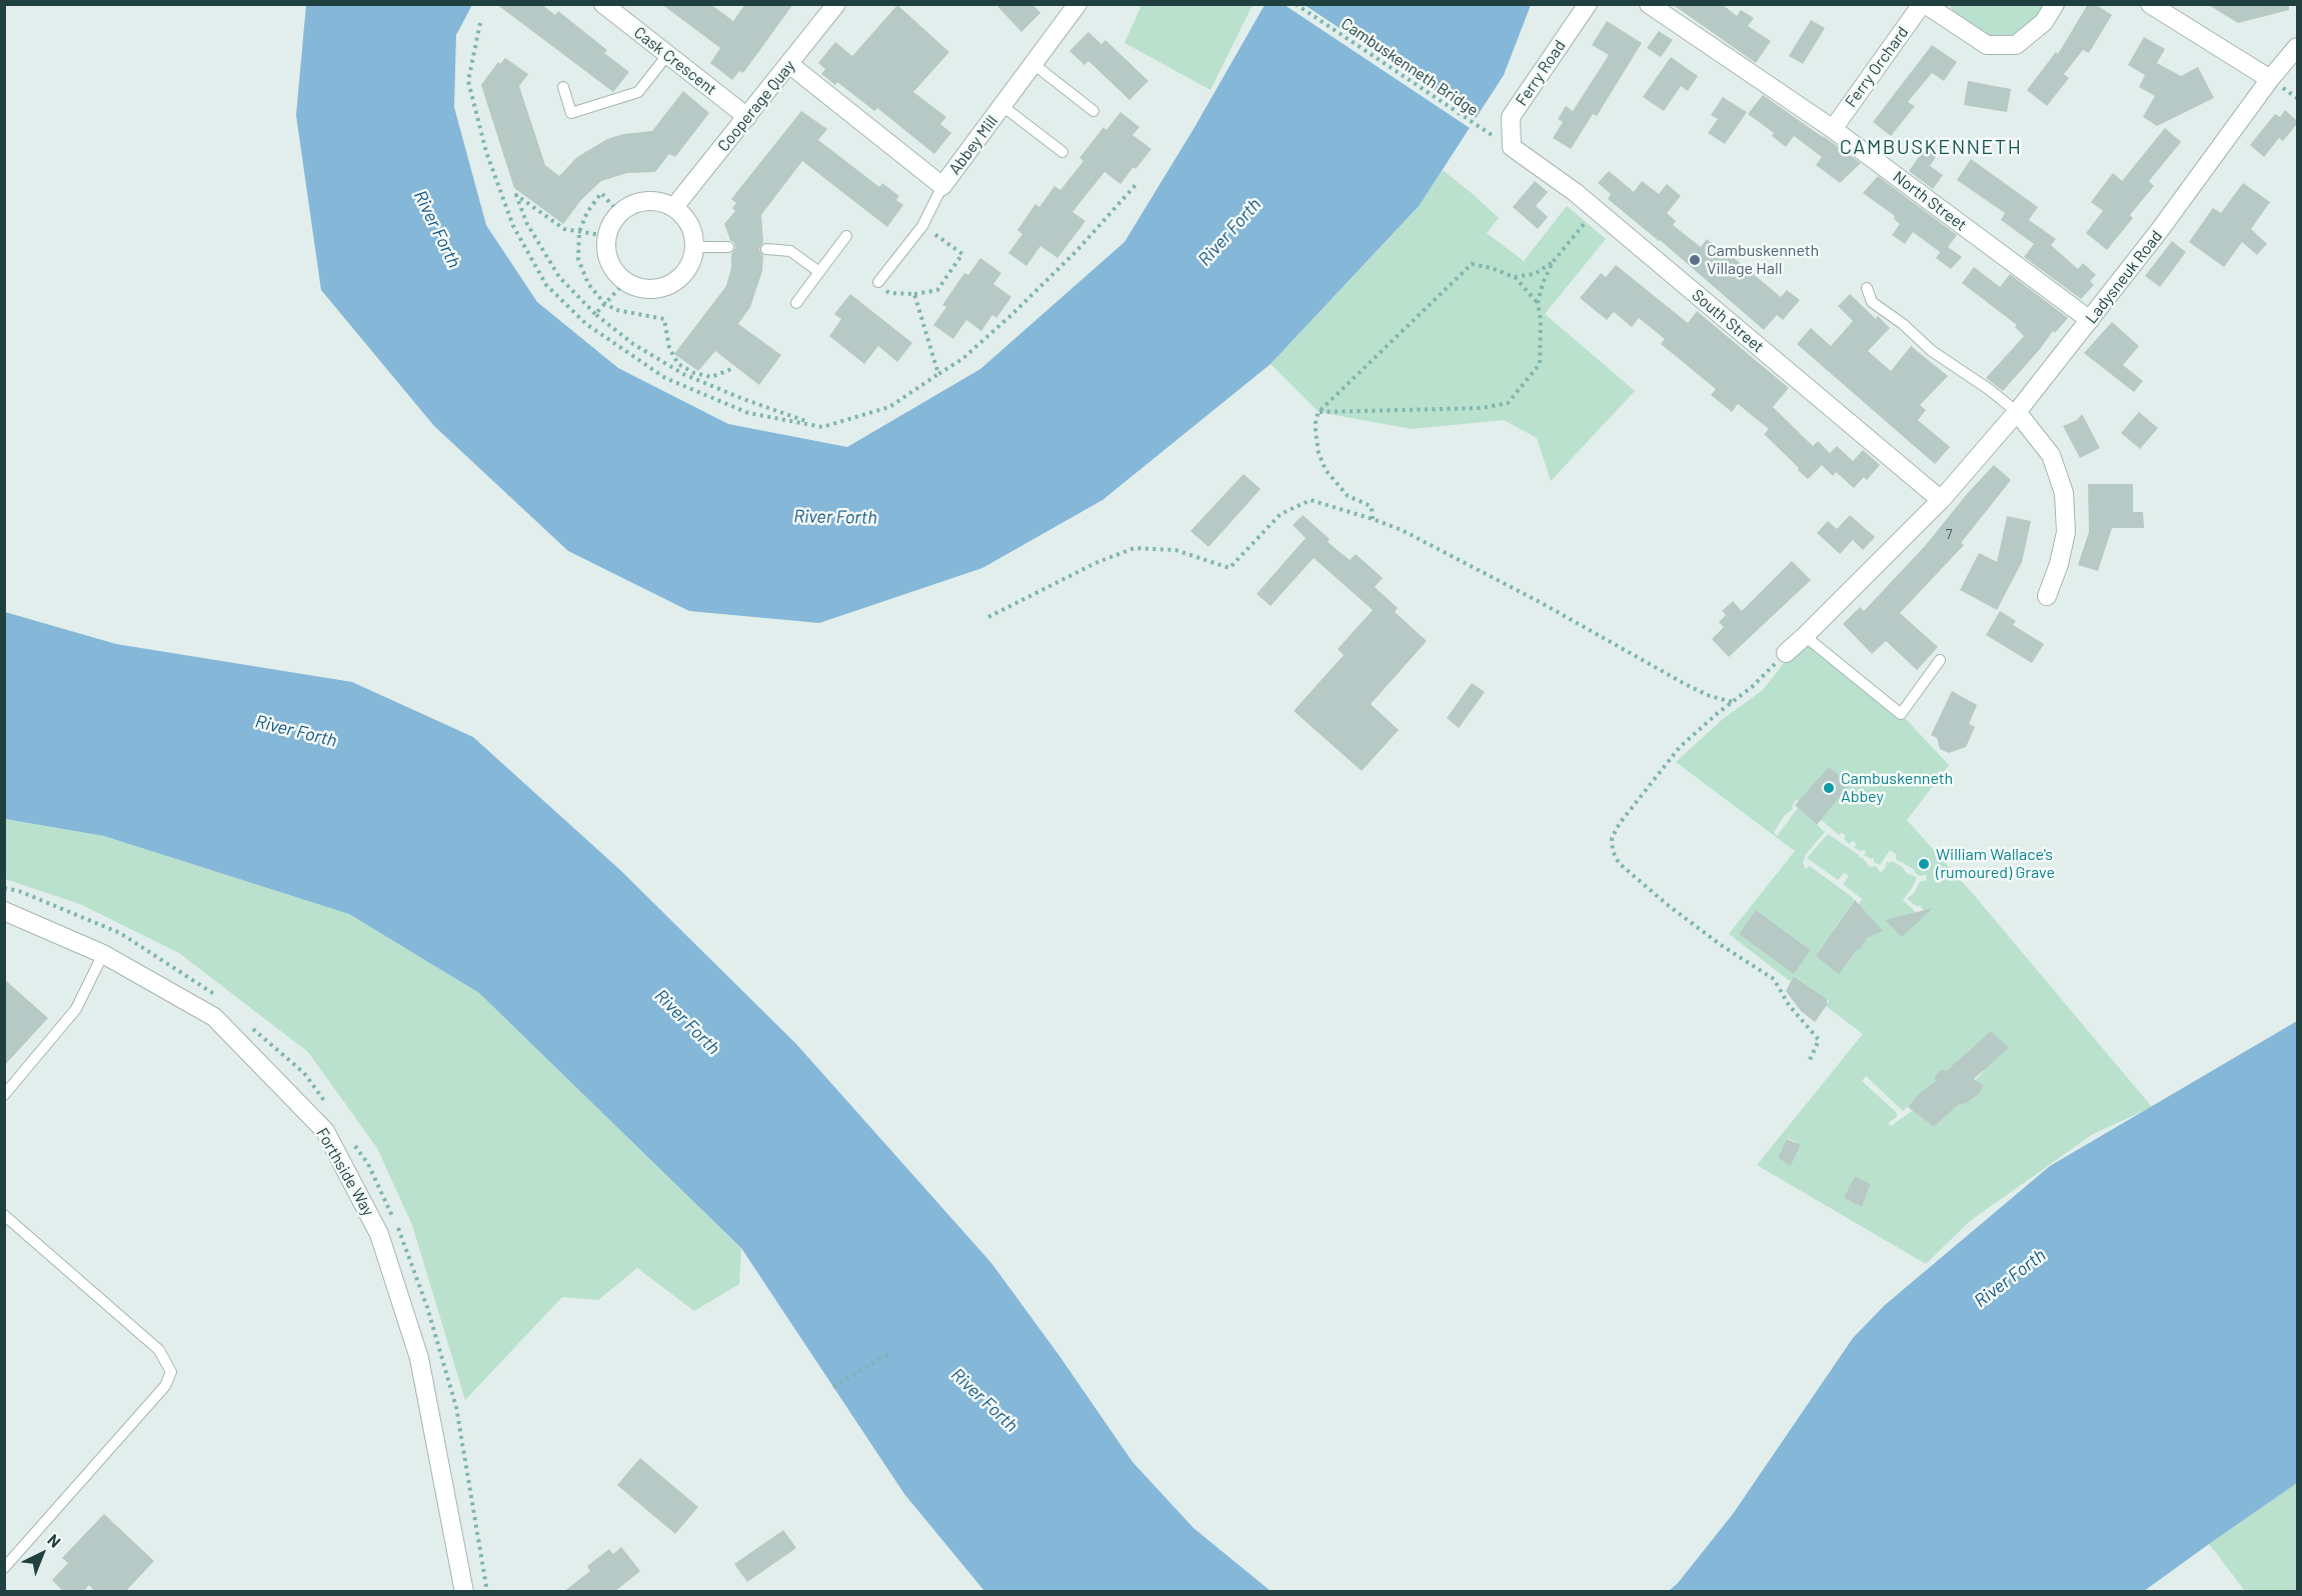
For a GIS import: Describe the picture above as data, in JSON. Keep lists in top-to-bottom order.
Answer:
{
  "streets": {
    "street": [
      "Cask Crescent",
      "Ferry Orchard",
      "Ferry Road",
      "Cooperage Quay",
      "Abbey Mill",
      "North Street",
      "Ladysneuk Road",
      "South Street",
      "Forthside Way"
    ],
    "path": ["Cambuskenneth Bridge"]
  },
  "crossings": [
    ["Cask Crescent", "Cooperage Quay"],
    ["Ferry Orchard", "North Street"],
    ["Ferry Road", "South Street"],
    ["Cooperage Quay", "Abbey Mill"],
    ["North Street", "Ladysneuk Road"],
    ["Ladysneuk Road", "South Street"]
  ],
  "districts": ["CAMBUSKENNETH"],
  "water": ["River Forth"],
  "places": ["Cambuskenneth Village Hall", "Cambuskenneth Abbey", "William Wallace's (rumoured) Grave"],
  "house_numbers": ["7"],
  "north": "top right"
}
